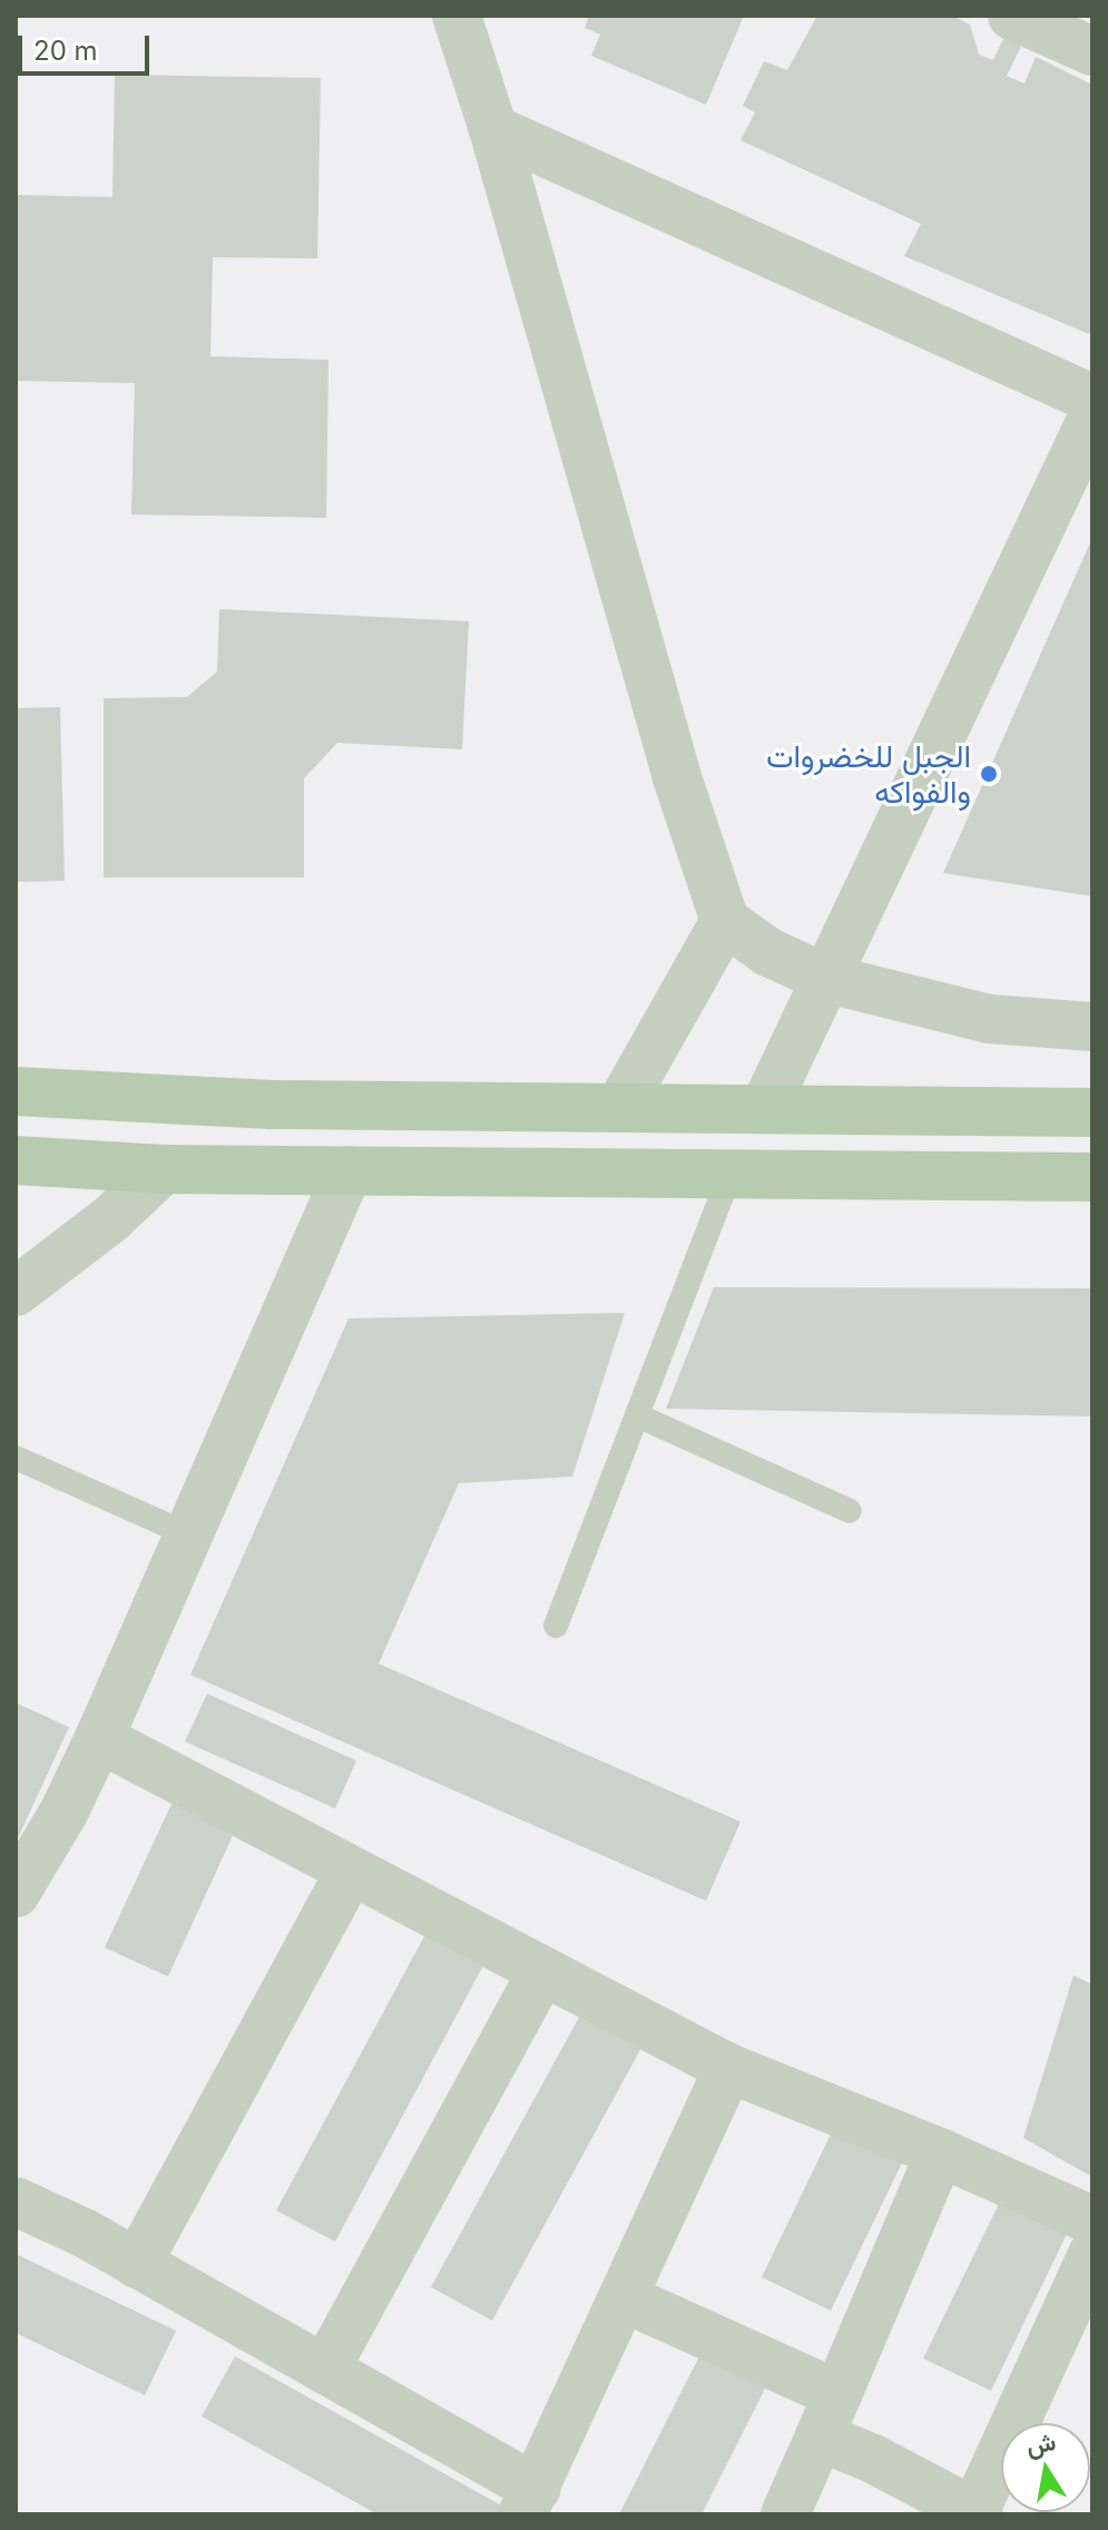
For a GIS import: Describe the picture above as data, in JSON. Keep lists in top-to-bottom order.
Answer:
{
  "places": ["الجبل للخضروات والفواكه"],
  "scale_bar": "20 m",
  "north": "top"
}
